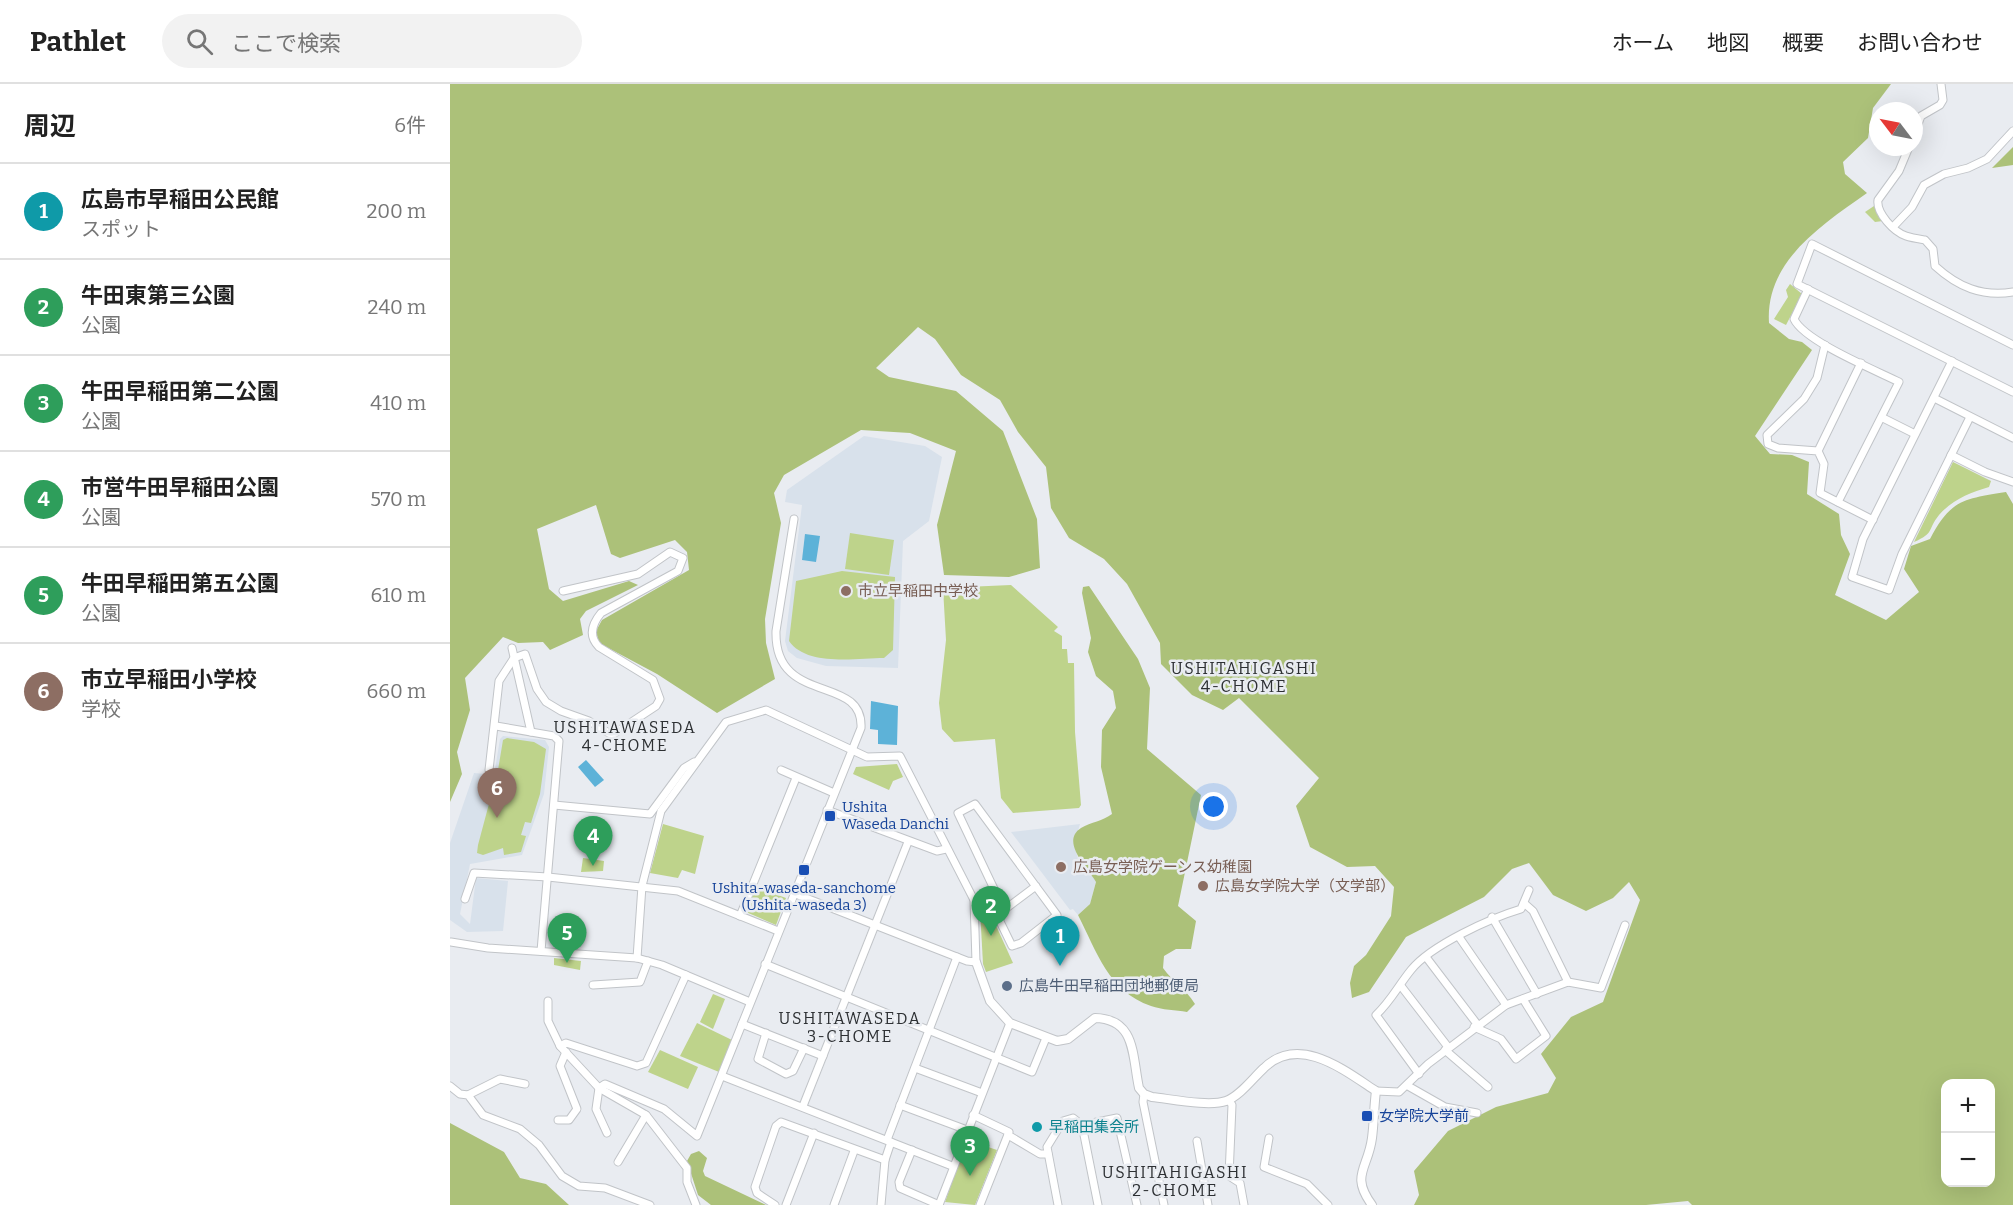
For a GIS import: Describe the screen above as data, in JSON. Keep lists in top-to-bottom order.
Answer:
{
  "districts": [
    "USHITAHIGASHI 4-CHOME",
    "USHITAWASEDA 4-CHOME",
    "USHITAWASEDA 3-CHOME",
    "USHITAHIGASHI 2-CHOME"
  ],
  "places": {
    "other": [
      "市立早稲田中学校",
      "広島女学院ゲーンス幼稚園",
      "広島女学院大学（文学部）",
      "広島牛田早稲田団地郵便局",
      "早稲田集会所"
    ],
    "transit": ["Ushita Waseda Danchi", "Ushita-waseda-sanchome (Ushita-waseda 3)", "女学院大学前"]
  },
  "north": "top left",
  "page": {
    "header": "Pathlet",
    "search": "ここで検索",
    "nav": [
      "ホーム",
      "地図",
      "概要",
      "お問い合わせ"
    ],
    "heading": ["周辺", "6件"],
    "list": [
      {
        "mark": "1",
        "name": "広島市早稲田公民館",
        "note": "スポット",
        "value": "200 m"
      },
      {
        "mark": "2",
        "name": "牛田東第三公園",
        "note": "公園",
        "value": "240 m"
      },
      {
        "mark": "3",
        "name": "牛田早稲田第二公園",
        "note": "公園",
        "value": "410 m"
      },
      {
        "mark": "4",
        "name": "市営牛田早稲田公園",
        "note": "公園",
        "value": "570 m"
      },
      {
        "mark": "5",
        "name": "牛田早稲田第五公園",
        "note": "公園",
        "value": "610 m"
      },
      {
        "mark": "6",
        "name": "市立早稲田小学校",
        "note": "学校",
        "value": "660 m"
      }
    ],
    "pins": [
      "6",
      "4",
      "2",
      "5",
      "1",
      "3"
    ],
    "map_buttons": ["+", "−"]
  }
}
